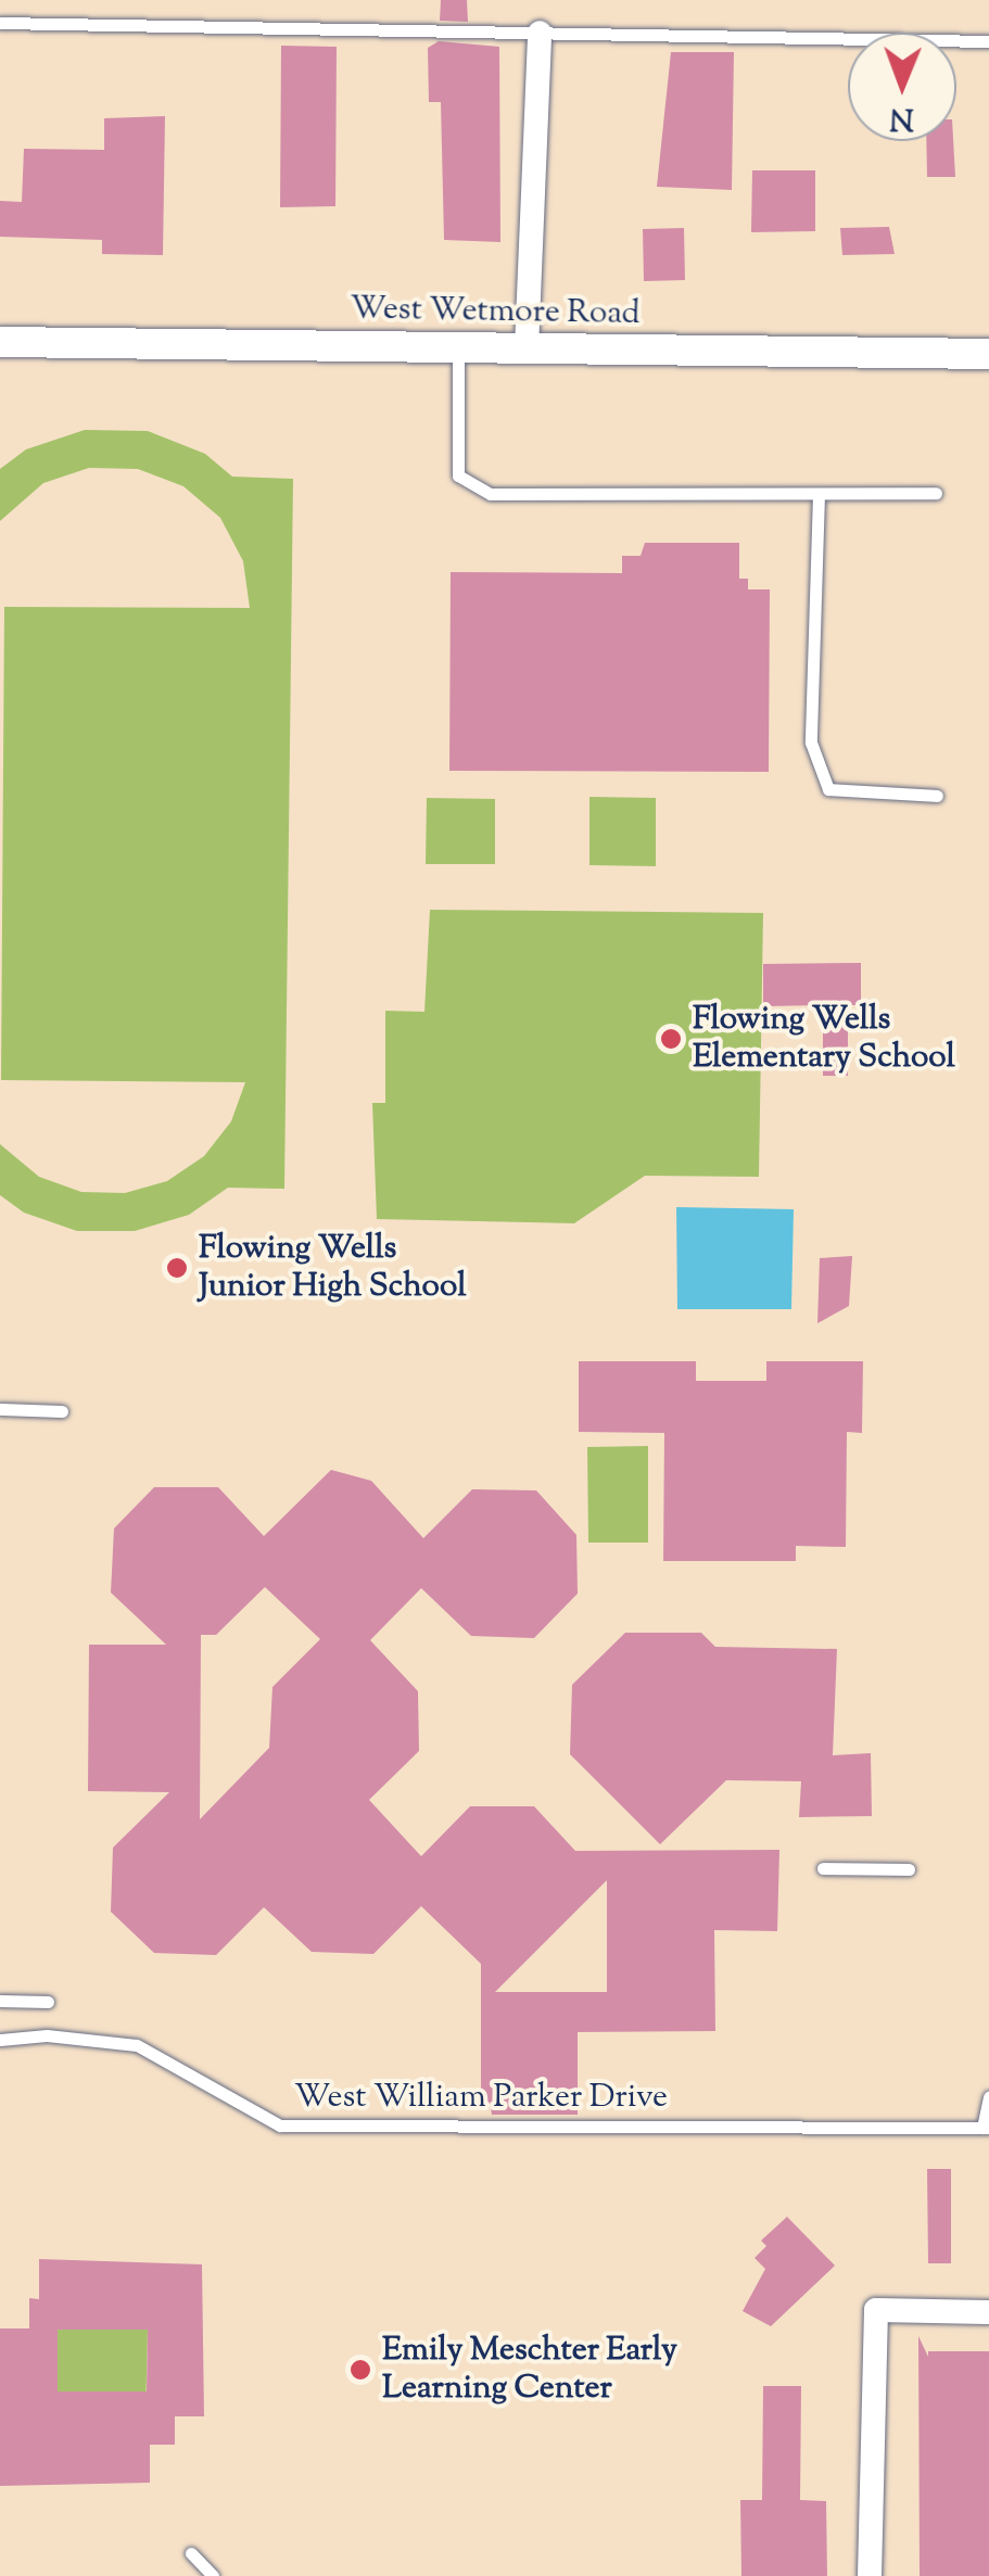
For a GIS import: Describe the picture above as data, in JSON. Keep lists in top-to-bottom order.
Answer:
{
  "streets": {
    "street": ["West Wetmore Road"],
    "lane": ["West William Parker Drive"]
  },
  "places": ["Flowing Wells Elementary School", "Flowing Wells Junior High School", "Emily Meschter Early Learning Center"],
  "north": "bottom"
}
